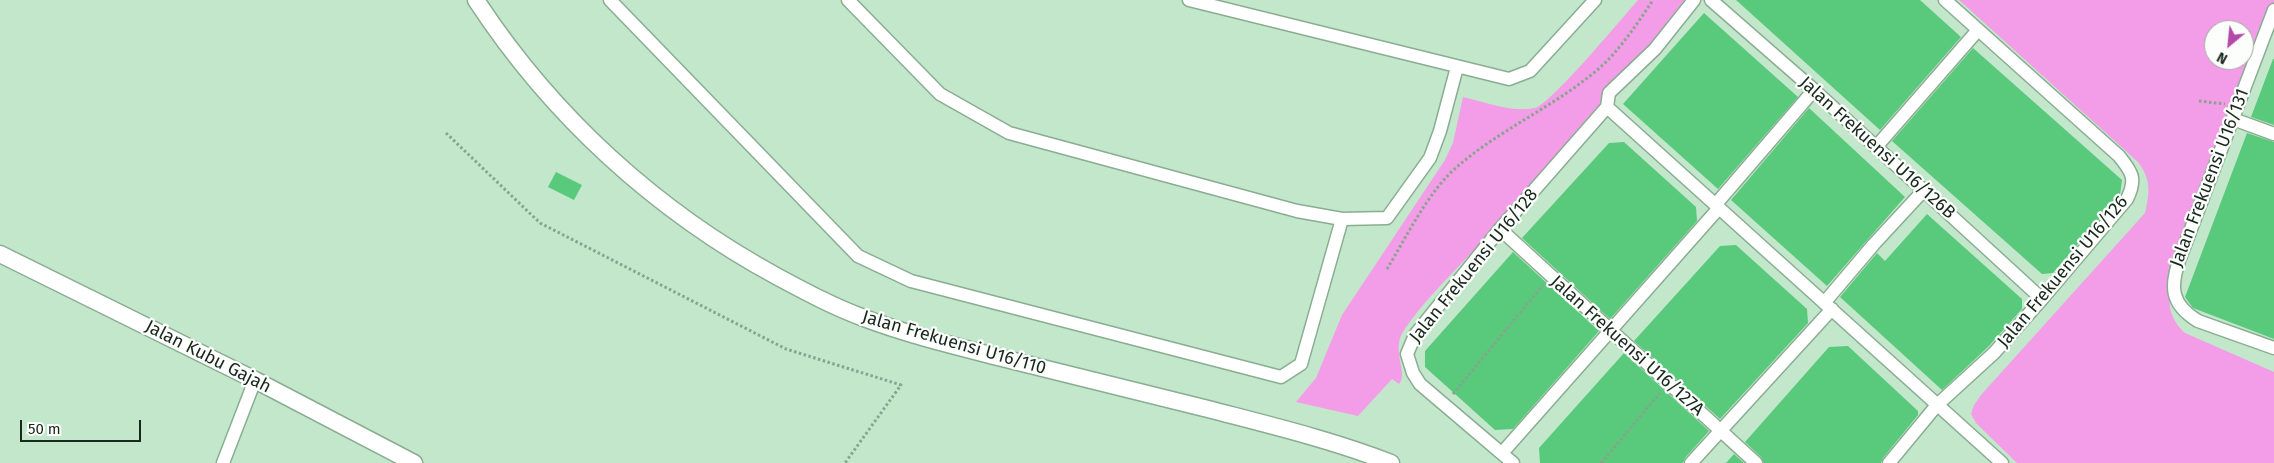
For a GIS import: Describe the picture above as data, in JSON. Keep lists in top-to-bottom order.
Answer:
{
  "streets": {
    "street": [
      "Jalan Frekuensi U16/126B",
      "Jalan Frekuensi U16/131",
      "Jalan Frekuensi U16/128",
      "Jalan Frekuensi U16/126",
      "Jalan Frekuensi U16/110",
      "Jalan Frekuensi U16/127A",
      "Jalan Kubu Gajah"
    ]
  },
  "crossings": [
    ["Jalan Frekuensi U16/126B", "Jalan Frekuensi U16/126"],
    ["Jalan Frekuensi U16/128", "Jalan Frekuensi U16/127A"]
  ],
  "scale_bar": "50 m",
  "north": "bottom left"
}
